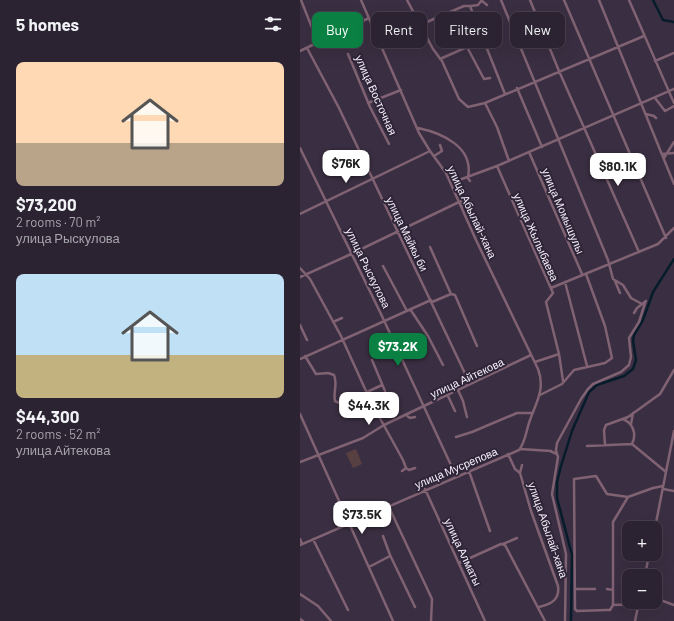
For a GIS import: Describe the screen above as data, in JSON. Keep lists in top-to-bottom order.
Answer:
{
  "streets": {
    "street": [
      "улица Восточная",
      "улица Момышулы",
      "улица Абылай-хана",
      "улица Майкы би",
      "улица Жылыбаева",
      "улица Рыскулова",
      "улица Айтекова",
      "улица Мусрепова",
      "улица Алматы"
    ]
  },
  "crossings": [
    ["улица Абылай-хана", "улица Айтекова"],
    ["улица Абылай-хана", "улица Мусрепова"],
    ["улица Майкы би", "улица Айтекова"],
    ["улица Рыскулова", "улица Айтекова"],
    ["улица Рыскулова", "улица Мусрепова"],
    ["улица Мусрепова", "улица Алматы"]
  ],
  "page": {
    "heading": "5 homes",
    "chip": [
      "Buy",
      "Rent",
      "Filters",
      "New"
    ],
    "list": [
      {
        "name": "$73,200",
        "note": "2 rooms · 70 m² · улица Рыскулова"
      },
      {
        "name": "$44,300",
        "note": "2 rooms · 52 m² · улица Айтекова"
      }
    ],
    "price": [
      "$76K",
      "$80.1K",
      "$73.2K",
      "$44.3K",
      "$73.5K"
    ],
    "map_buttons": ["+", "−"]
  }
}
